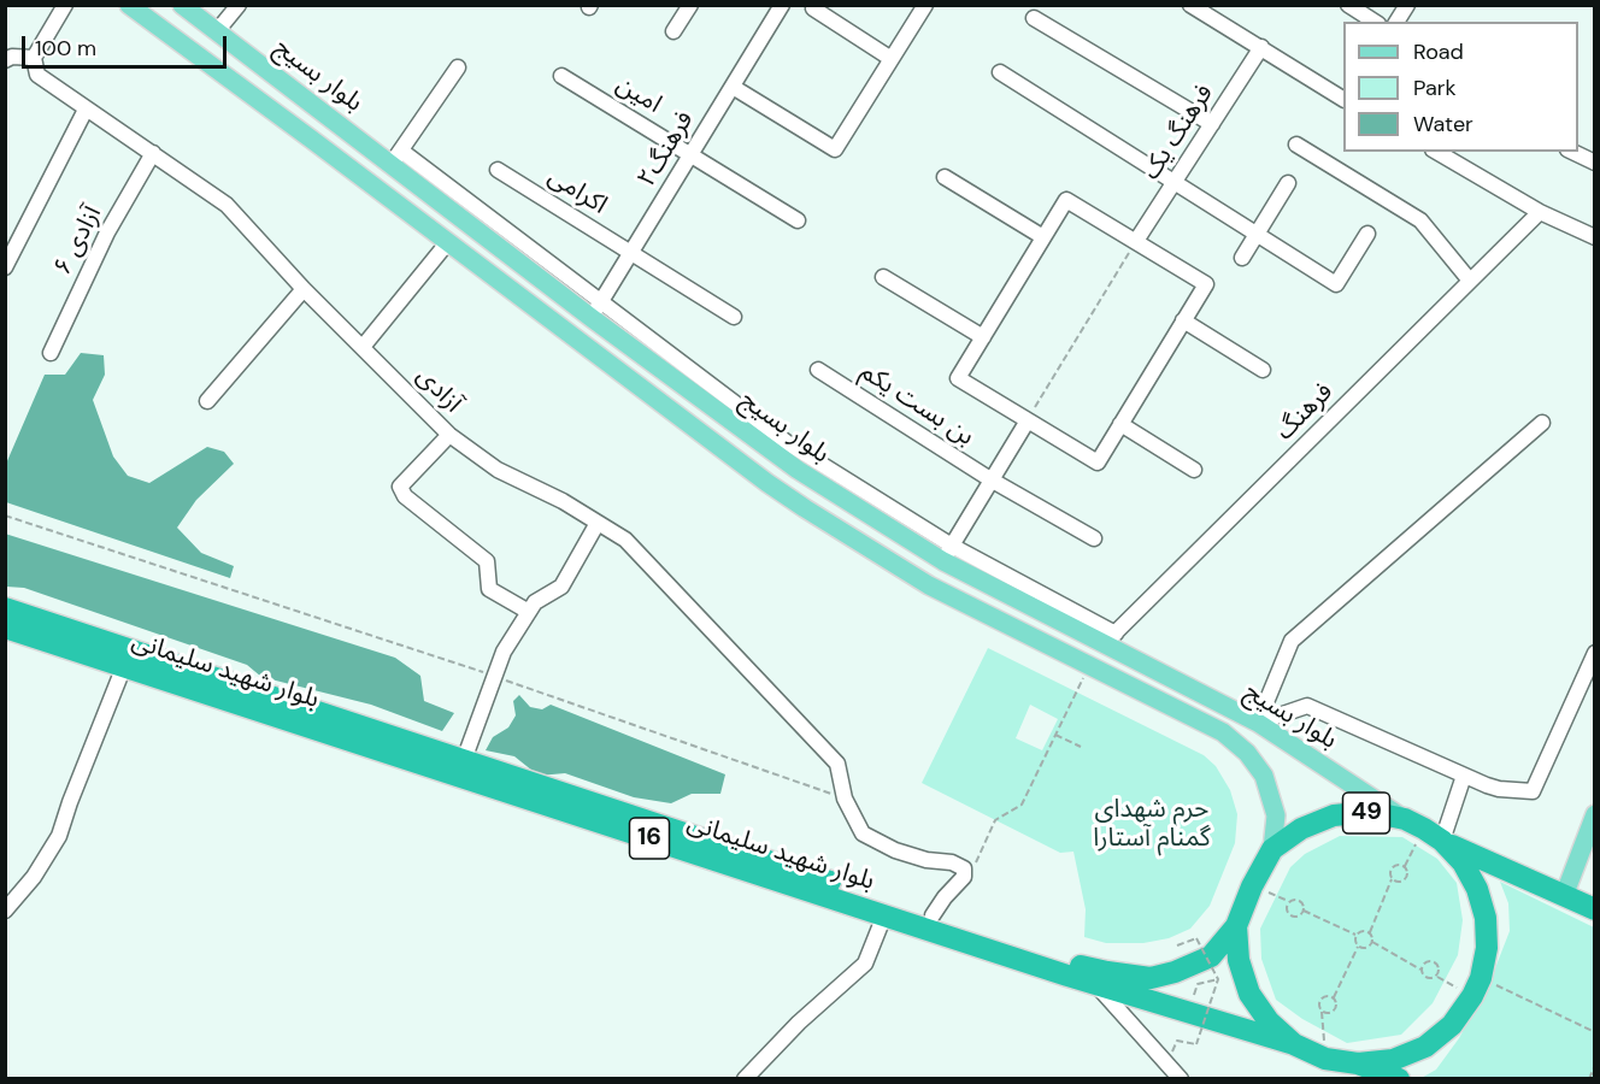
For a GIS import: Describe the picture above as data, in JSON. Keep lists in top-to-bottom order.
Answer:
{
  "streets": {
    "highway": ["بلوار شهید سلیمانی", "49", "16"],
    "main road": ["بلوار بسیج"],
    "street": [
      "امین",
      "فرهنگ یک",
      "فرهنگ۲",
      "اکرامی",
      "آزادی ۶",
      "آزادی",
      "بن بست یکم",
      "فرهنگ"
    ]
  },
  "crossings": [
    ["بلوار بسیج", "فرهنگ۲"],
    ["بلوار بسیج", "فرهنگ"],
    ["بلوار بسیج", "49"],
    ["امین", "فرهنگ۲"],
    ["فرهنگ۲", "اکرامی"],
    ["آزادی ۶", "آزادی"],
    ["بلوار شهید سلیمانی", "49"]
  ],
  "parks": ["حرم شهدای گمنام آستارا"],
  "legend": ["Road", "Park", "Water"],
  "scale_bar": "100 m"
}
